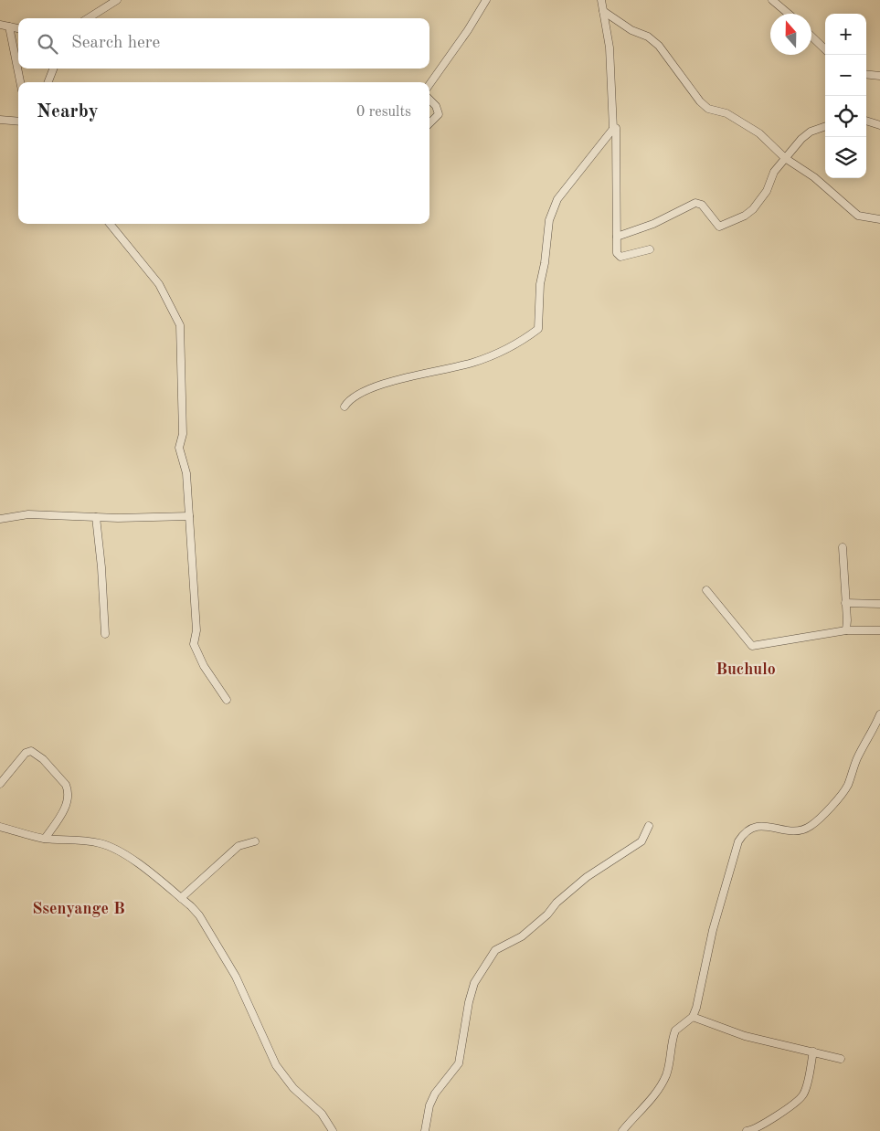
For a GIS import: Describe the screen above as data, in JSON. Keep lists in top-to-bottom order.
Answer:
{
  "districts": ["Buchulo", "Ssenyange B"],
  "north": "top",
  "page": {
    "map_buttons": ["+", "−"],
    "search": "Search here",
    "heading": ["Nearby", "0 results"]
  }
}
